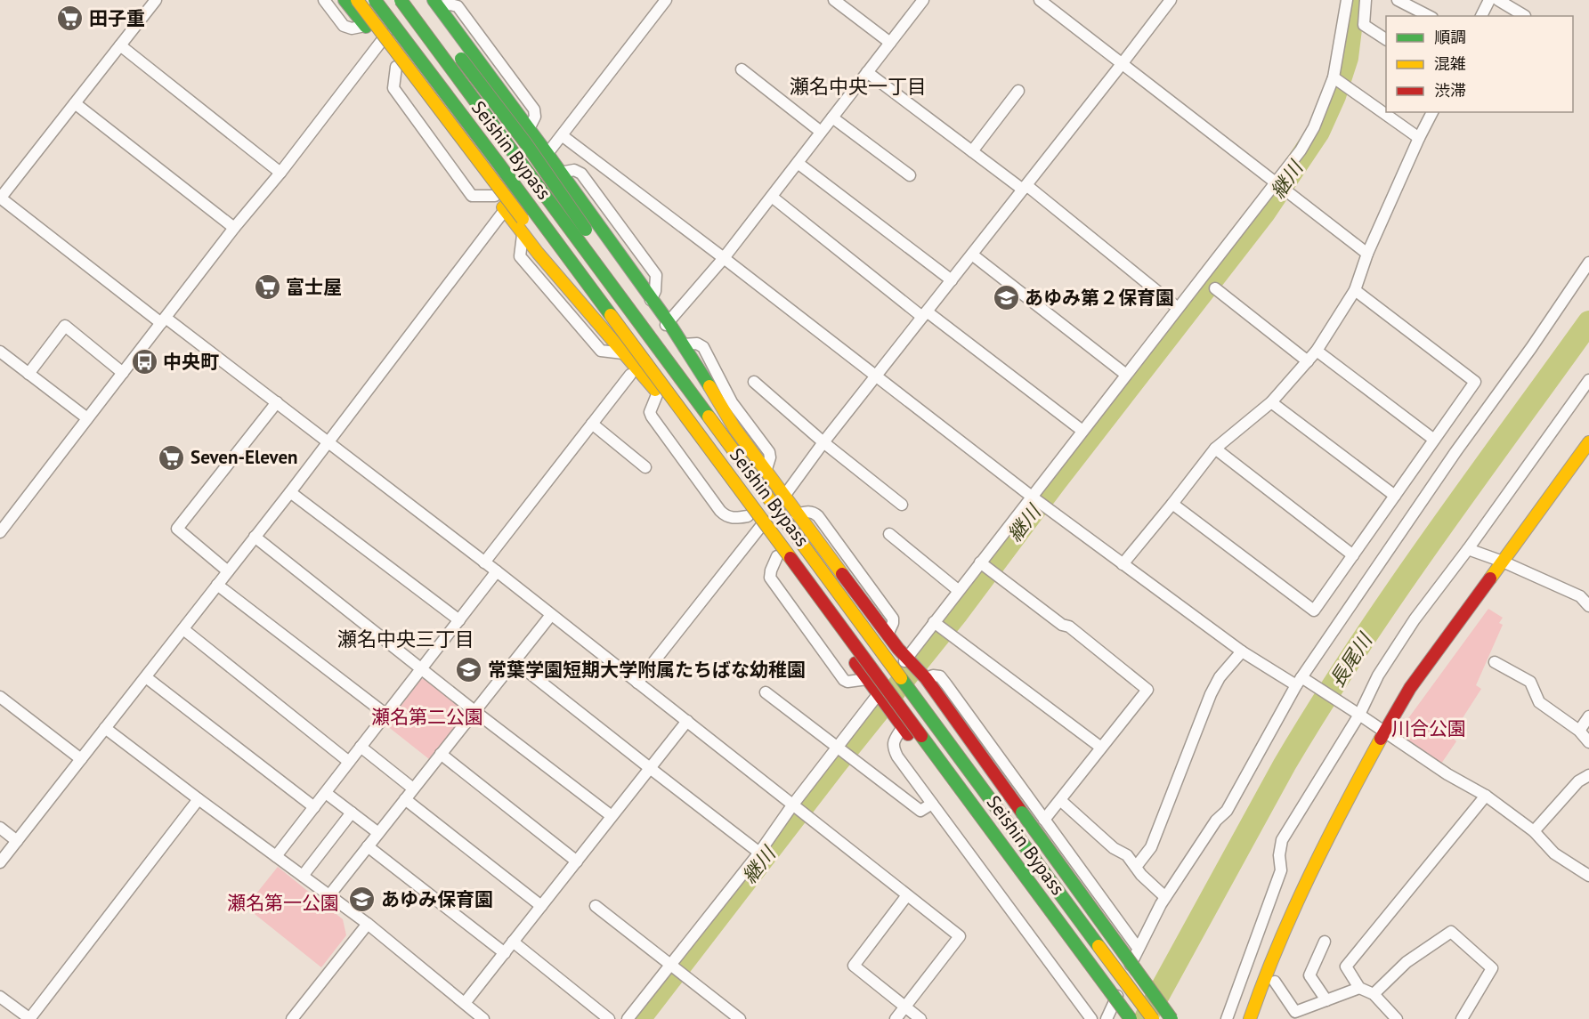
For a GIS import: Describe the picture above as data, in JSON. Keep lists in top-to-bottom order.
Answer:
{
  "streets": {
    "main road": ["Seishin Bypass"]
  },
  "districts": ["瀬名中央一丁目", "瀬名中央三丁目"],
  "water": ["継川", "長尾川"],
  "parks": ["瀬名第二公園", "川合公園", "瀬名第一公園"],
  "places": {
    "supermarket": ["田子重", "富士屋", "Seven-Eleven"],
    "school or university": ["あゆみ第２保育園", "常葉学園短期大学附属たちばな幼稚園", "あゆみ保育園"],
    "bus stop": ["中央町"]
  },
  "legend": ["順調", "混雑", "渋滞"]
}
